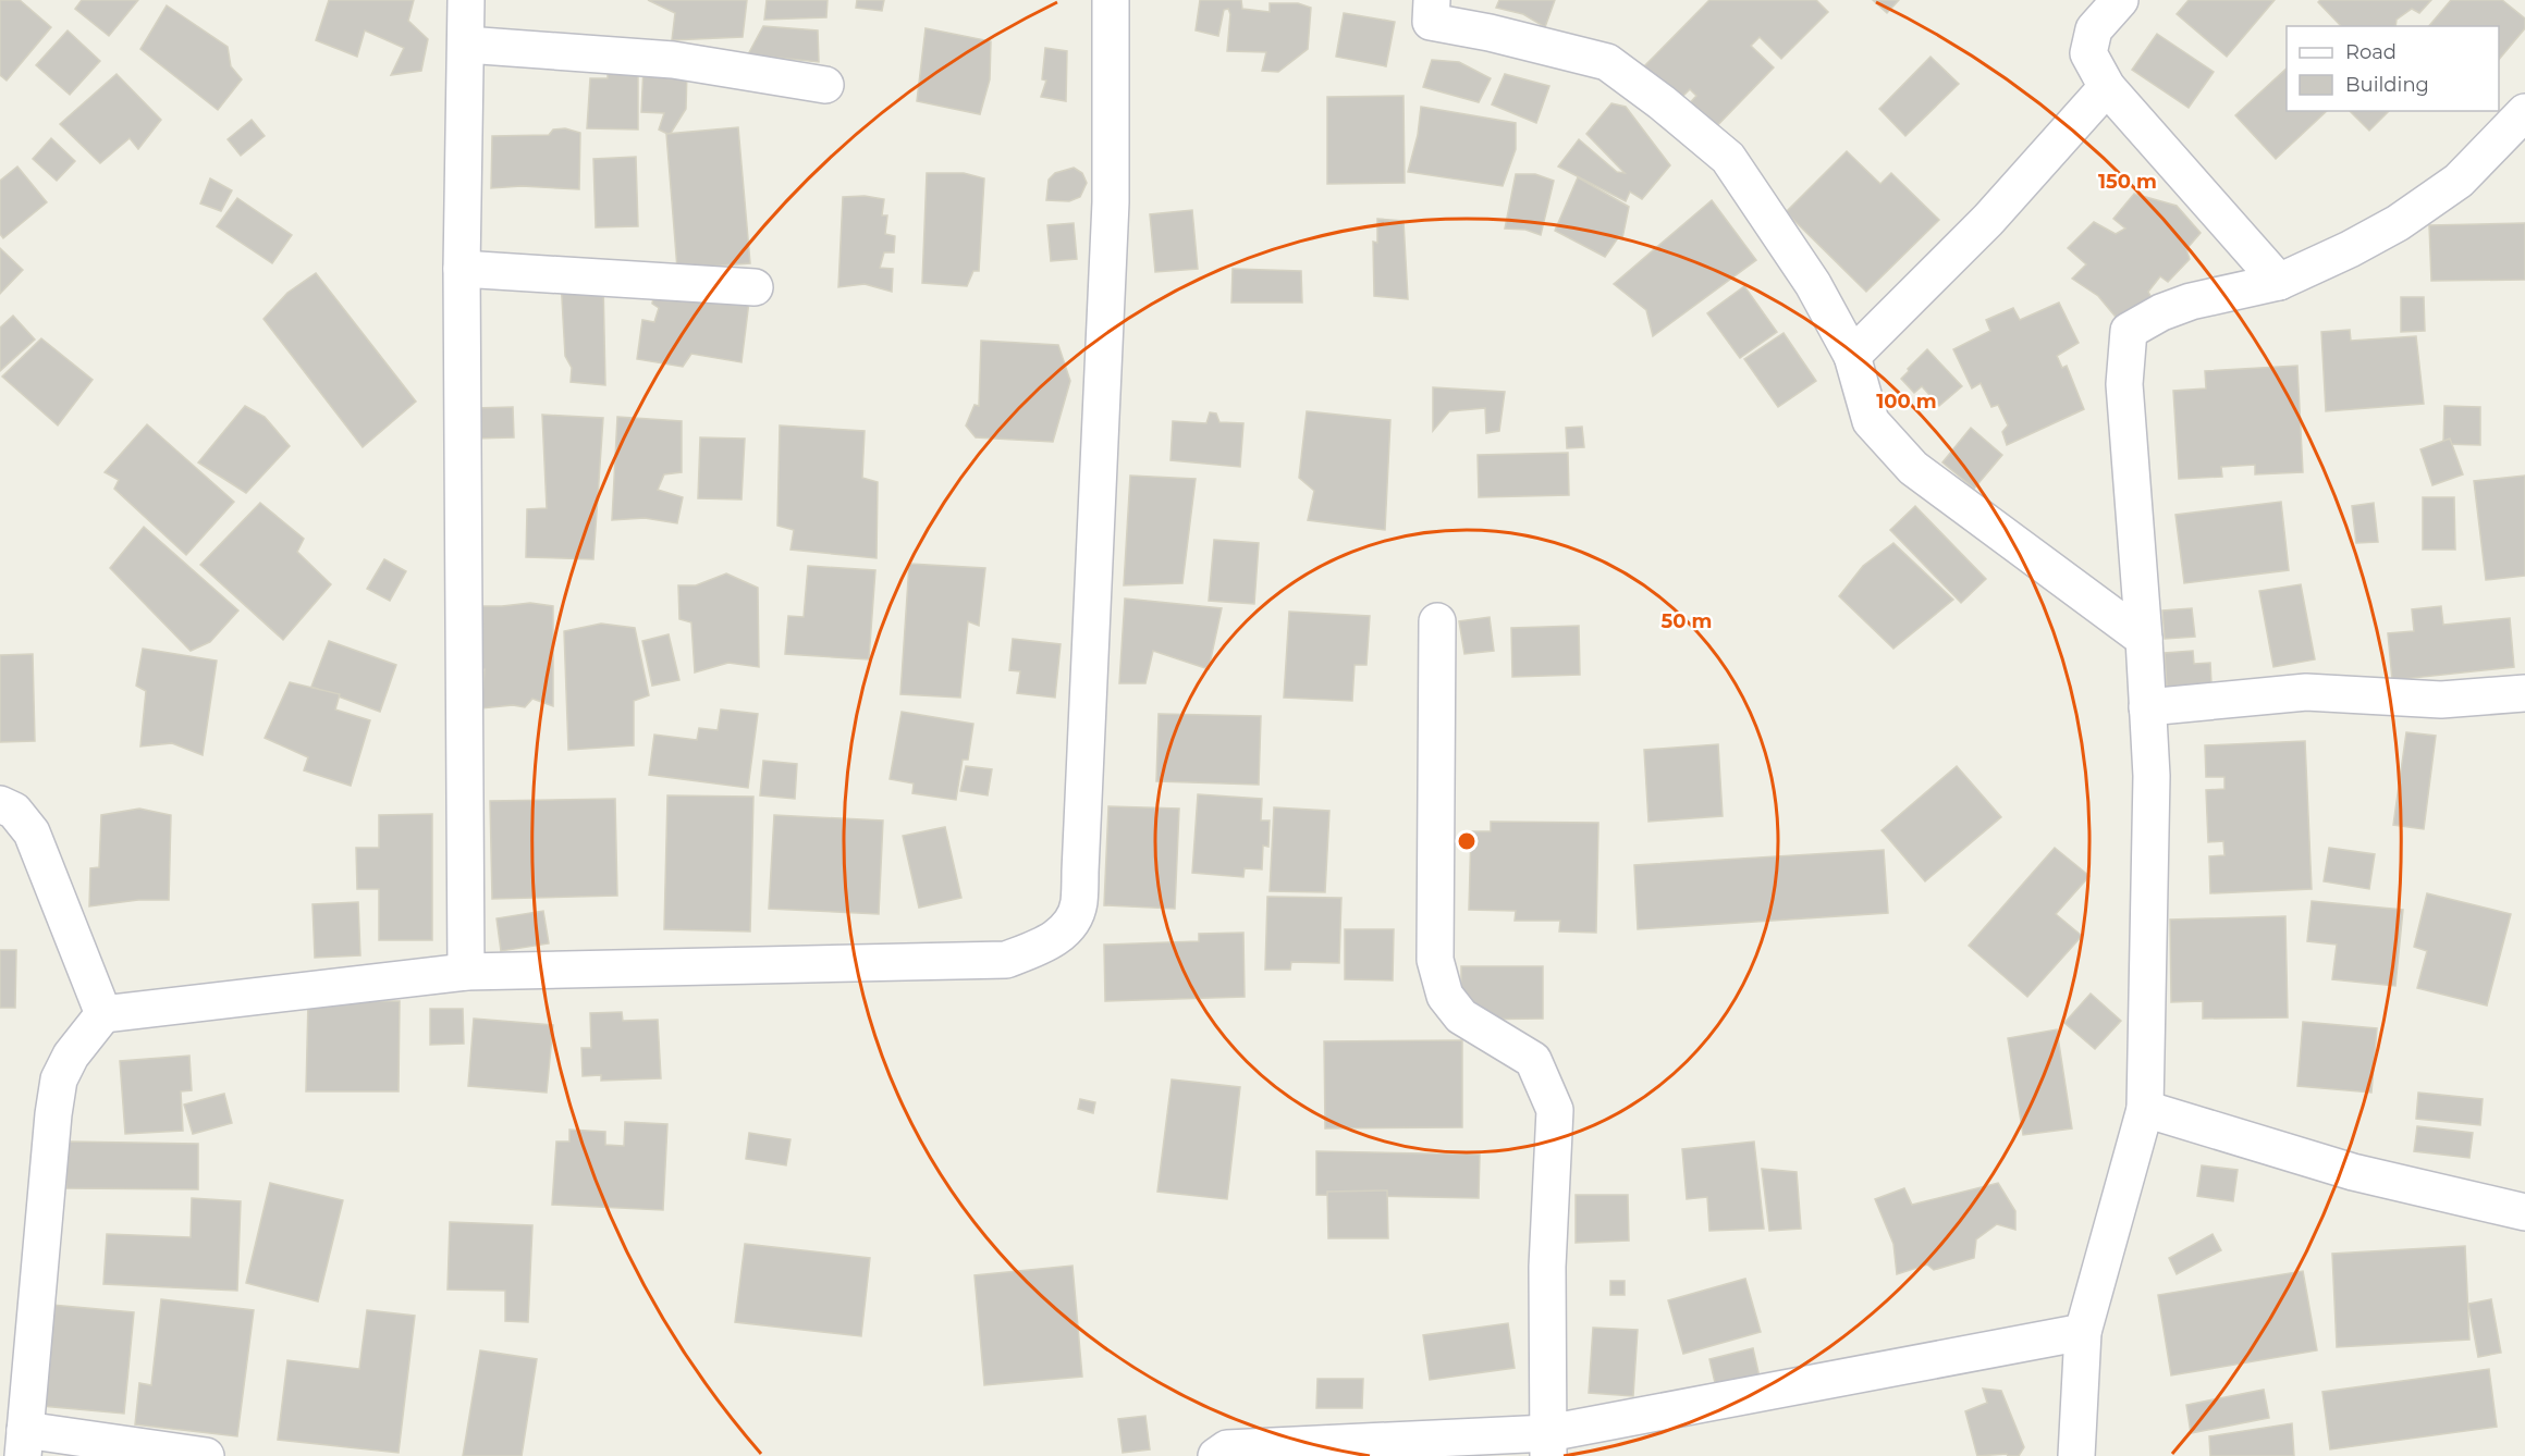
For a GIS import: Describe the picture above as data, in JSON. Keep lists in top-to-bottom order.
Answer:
{
  "legend": ["Road", "Building"],
  "rings": ["150 m", "100 m", "50 m"]
}
